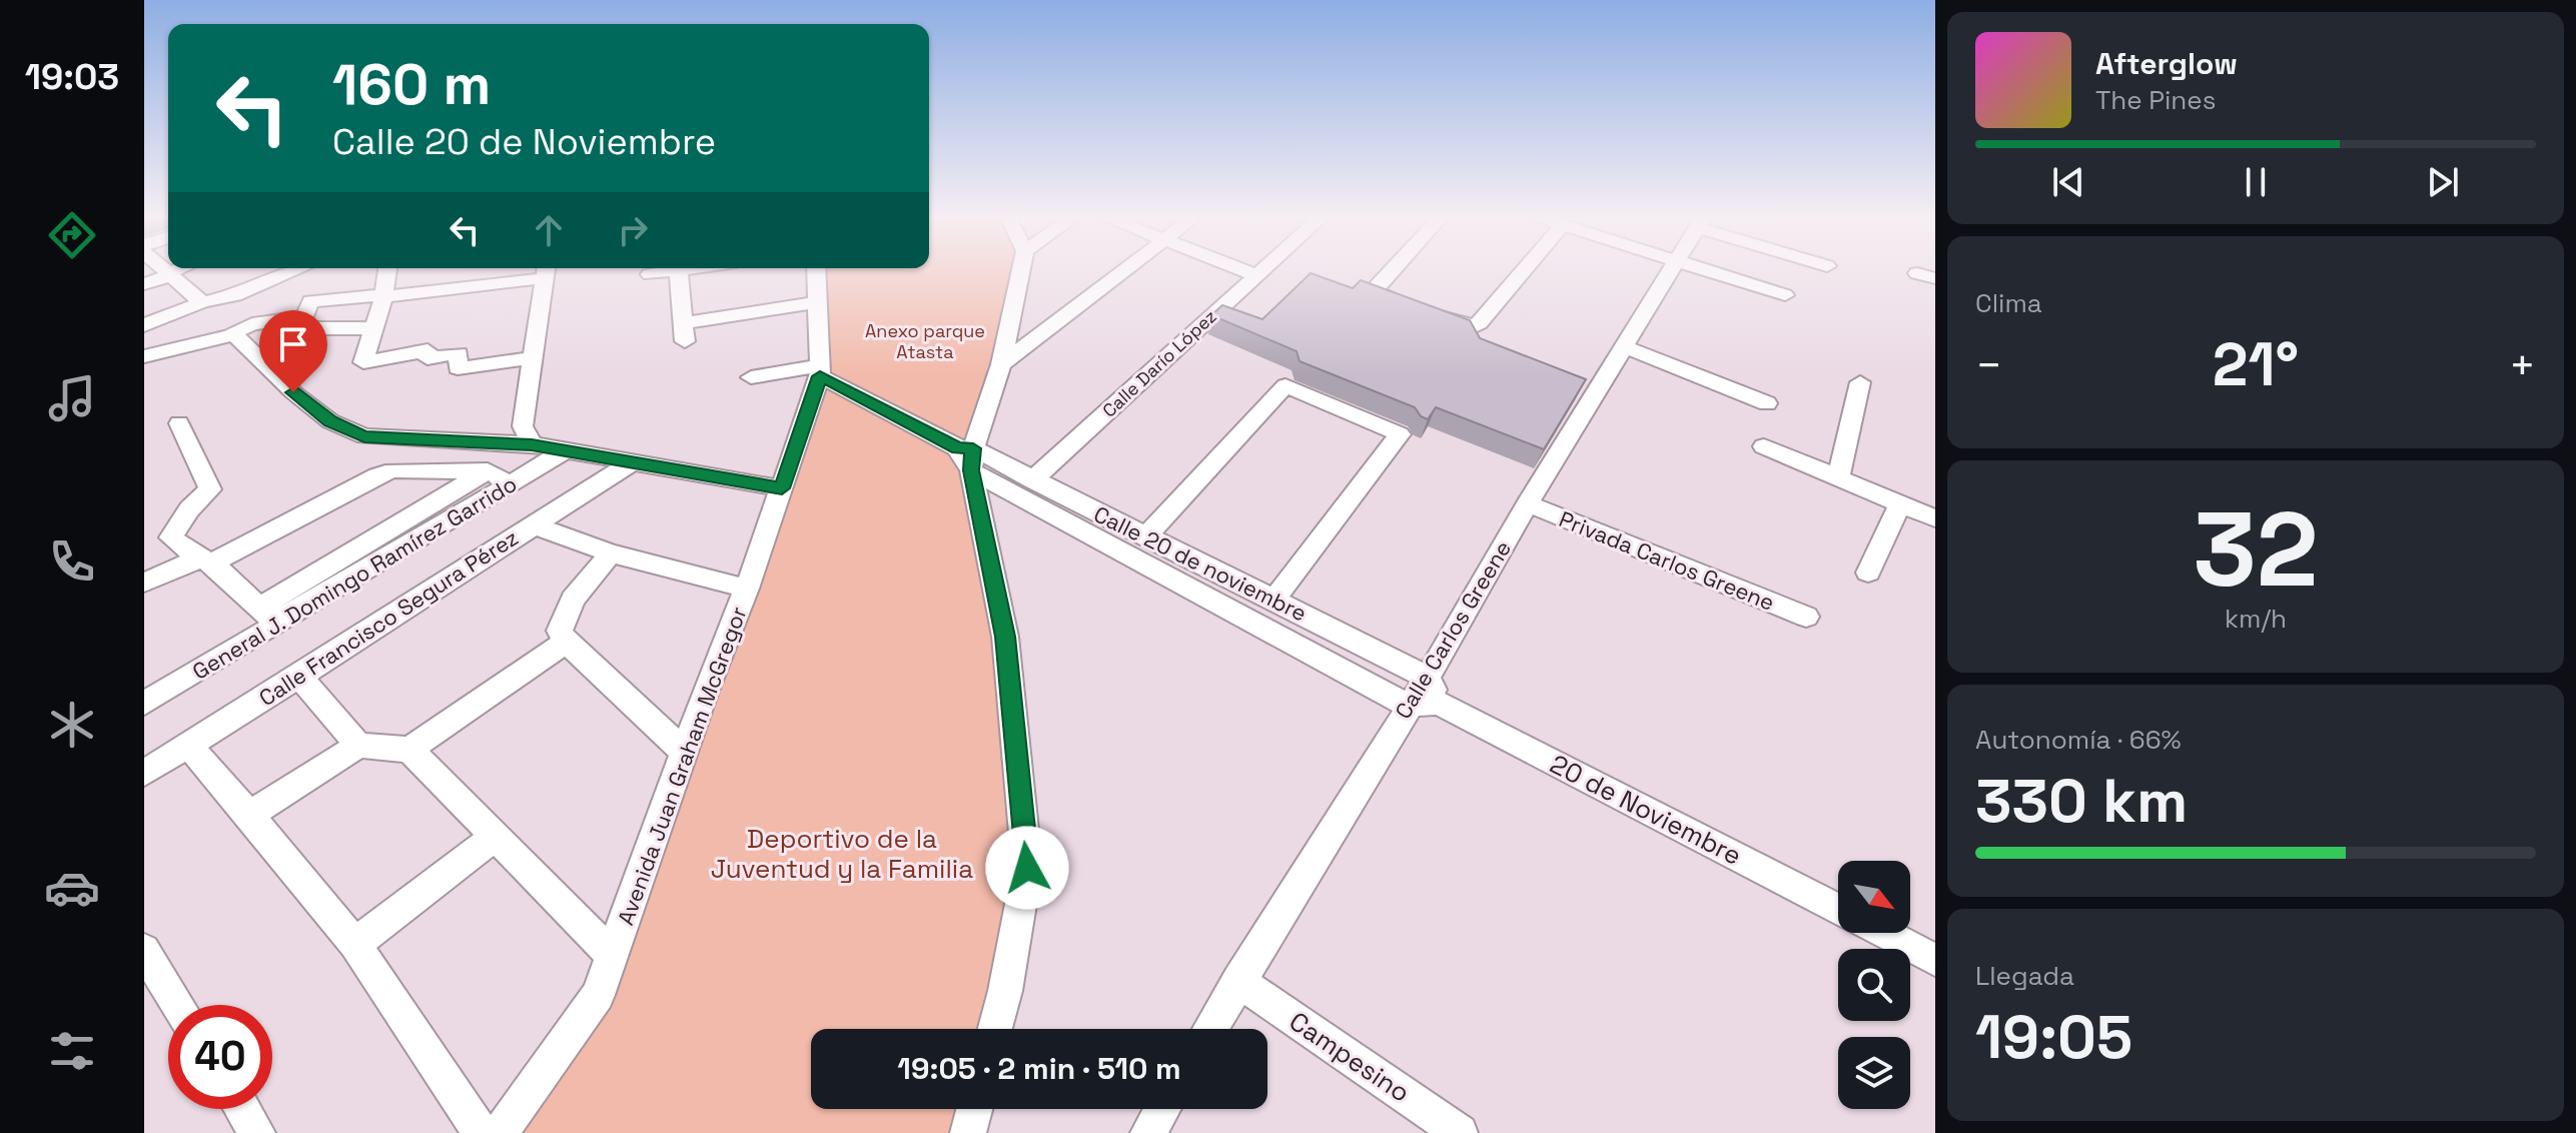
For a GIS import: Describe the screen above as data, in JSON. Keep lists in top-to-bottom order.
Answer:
{
  "streets": {
    "street": [
      "Calle Darío López",
      "Privada Carlos Greene",
      "Calle 20 de noviembre",
      "General J. Domingo Ramírez Garrido",
      "Calle Francisco Segura Pérez",
      "Calle Carlos Greene",
      "Avenida Juan Graham McGregor",
      "20 de Noviembre",
      "Campesino"
    ]
  },
  "crossings": [
    ["Calle Darío López", "Calle 20 de noviembre"],
    ["Privada Carlos Greene", "Calle Carlos Greene"],
    ["Calle 20 de noviembre", "Calle Carlos Greene"],
    ["Calle 20 de noviembre", "20 de Noviembre"],
    ["Calle Carlos Greene", "20 de Noviembre"],
    ["Calle Carlos Greene", "Campesino"]
  ],
  "parks": ["Anexo parque Atasta", "Deportivo de la Juventud y la Familia"],
  "north": "bottom right",
  "page": {
    "tabs": "19:03",
    "turn": ["160 m", "Calle 20 de Noviembre"],
    "song": ["Afterglow", "The Pines"],
    "tile": [
      "Clima",
      ["32", "km/h"],
      ["Autonomía · 66%", "330 km"],
      ["Llegada", "19:05"]
    ],
    "heat": ["−", "21°", "+"],
    "limit": "40",
    "trip": "19:05 · 2 min · 510 m"
  }
}
